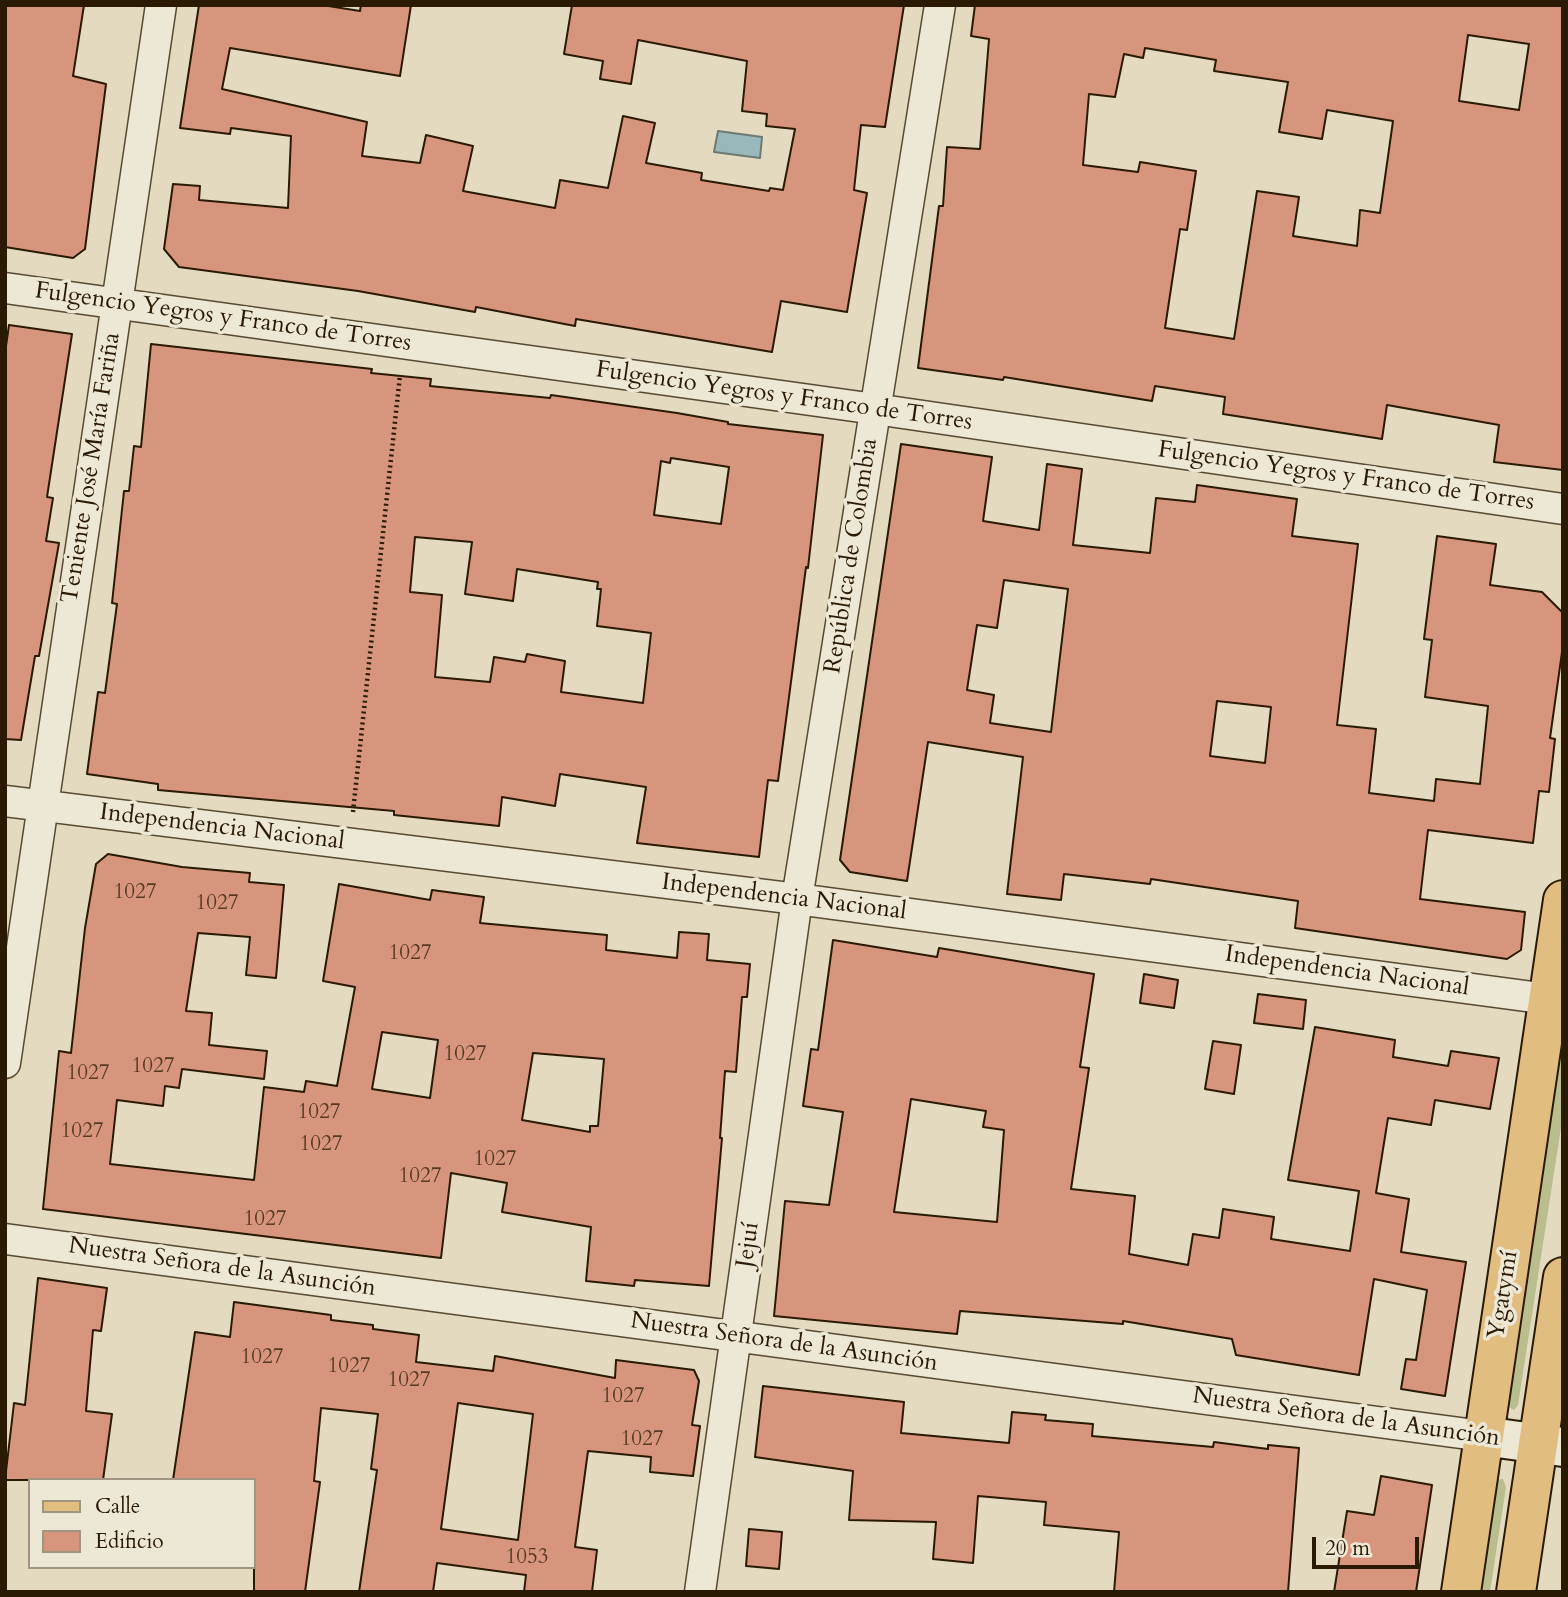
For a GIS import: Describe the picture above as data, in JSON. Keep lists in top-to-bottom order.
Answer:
{
  "streets": {
    "main road": ["Ygatymí"],
    "street": [
      "Fulgencio Yegros y Franco de Torres",
      "Teniente José María Fariña",
      "República de Colombia",
      "Independencia Nacional",
      "Jejuí",
      "Nuestra Señora de la Asunción"
    ]
  },
  "crossings": [
    ["Fulgencio Yegros y Franco de Torres", "Teniente José María Fariña"],
    ["Fulgencio Yegros y Franco de Torres", "República de Colombia"],
    ["Teniente José María Fariña", "Independencia Nacional"],
    ["República de Colombia", "Independencia Nacional"],
    ["República de Colombia", "Jejuí"],
    ["Independencia Nacional", "Jejuí"],
    ["Independencia Nacional", "Ygatymí"],
    ["Jejuí", "Nuestra Señora de la Asunción"],
    ["Nuestra Señora de la Asunción", "Ygatymí"]
  ],
  "house_numbers": [
    "1027",
    "1027",
    "1027",
    "1027",
    "1027",
    "1027",
    "1027",
    "1027",
    "1027",
    "1027",
    "1027",
    "1027",
    "1027",
    "1027",
    "1027",
    "1027",
    "1027",
    "1053"
  ],
  "legend": ["Calle", "Edificio"],
  "scale_bar": "20 m"
}
